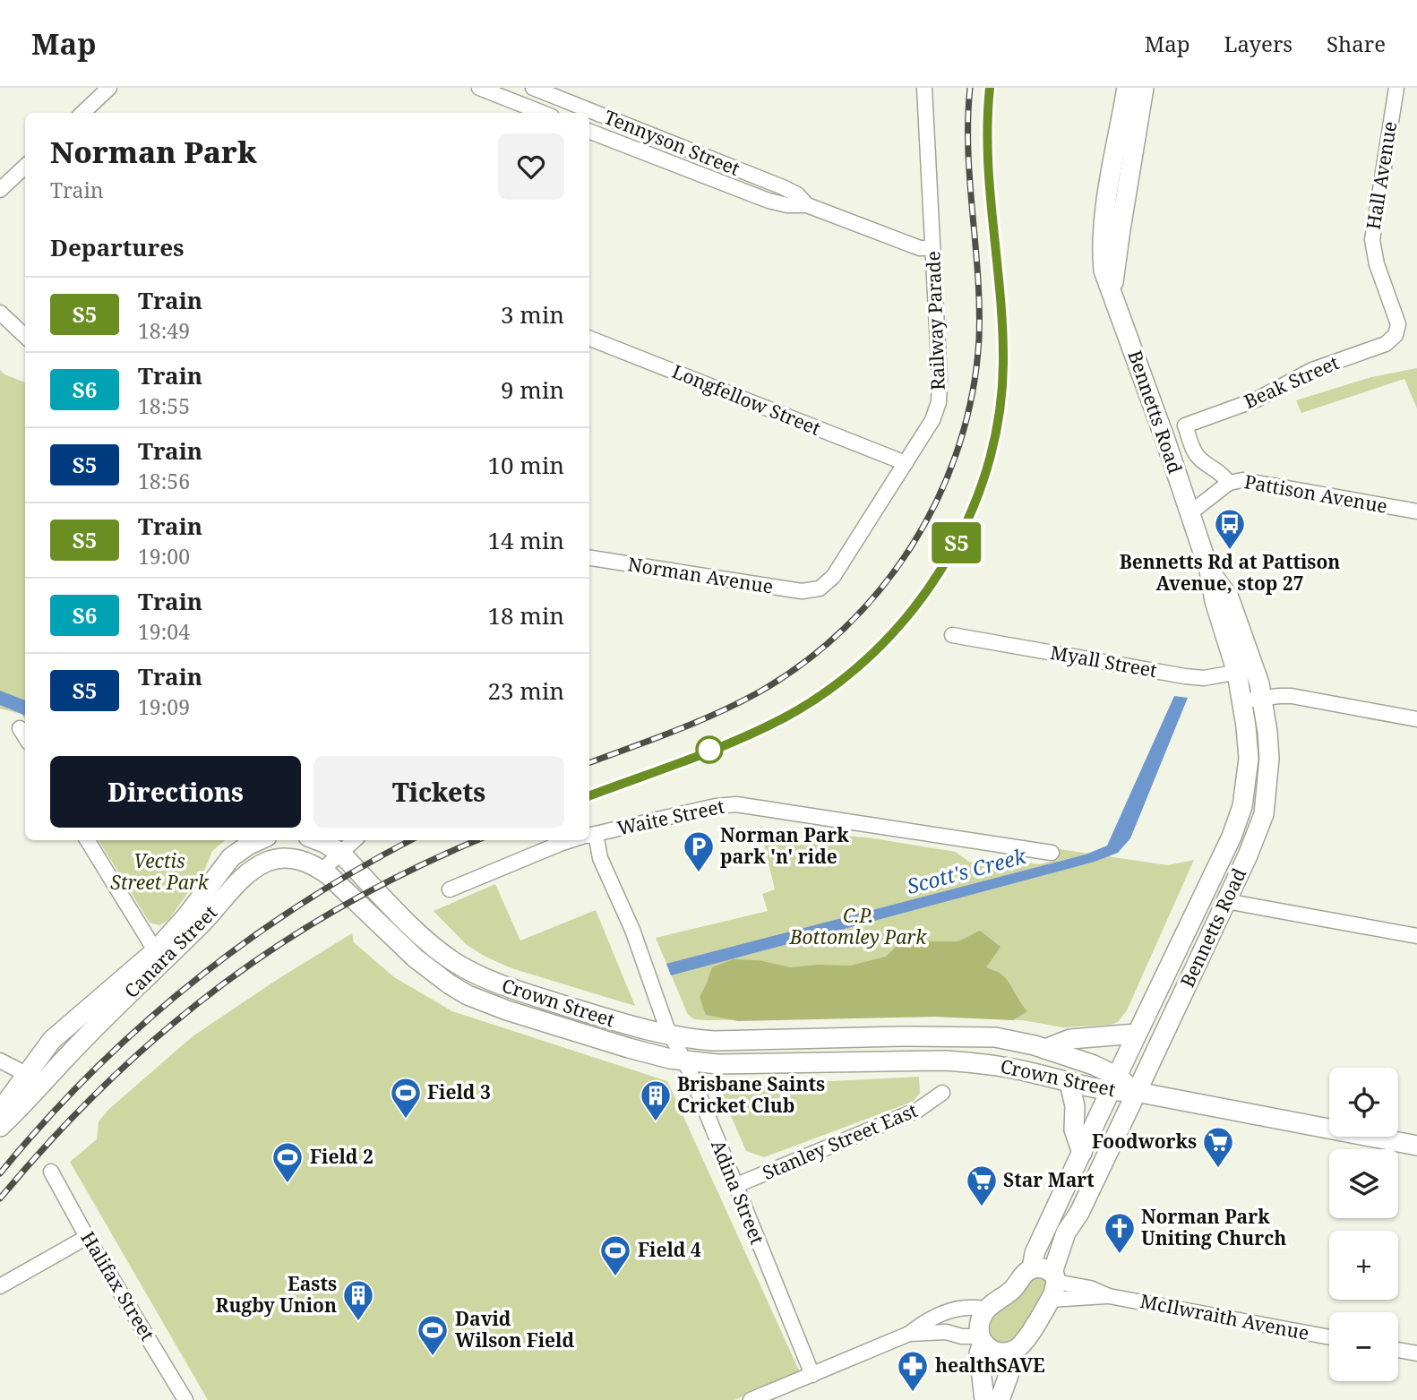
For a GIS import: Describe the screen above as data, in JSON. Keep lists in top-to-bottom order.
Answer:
{
  "streets": {
    "main road": ["Bennetts Road", "Canara Street", "Crown Street"],
    "street": [
      "Tennyson Street",
      "Hall Avenue",
      "Railway Parade",
      "Beak Street",
      "Longfellow Street",
      "Pattison Avenue",
      "Norman Avenue",
      "Myall Street",
      "Waite Street",
      "Stanley Street East",
      "Adina Street",
      "Halifax Street",
      "McIlwraith Avenue"
    ]
  },
  "crossings": [
    ["Tennyson Street", "Railway Parade"],
    ["Hall Avenue", "Beak Street"],
    ["Railway Parade", "Longfellow Street"],
    ["Railway Parade", "Norman Avenue"],
    ["Beak Street", "Bennetts Road"],
    ["Bennetts Road", "Pattison Avenue"],
    ["Bennetts Road", "Myall Street"],
    ["Bennetts Road", "Crown Street"],
    ["Bennetts Road", "McIlwraith Avenue"],
    ["Canara Street", "Crown Street"],
    ["Crown Street", "Adina Street"],
    ["Stanley Street East", "Adina Street"]
  ],
  "water": ["Scott's Creek"],
  "parks": ["Vectis Street Park", "C.P. Bottomley Park"],
  "places": {
    "bus stop": ["Bennetts Rd at Pattison Avenue, stop 27"],
    "parking": ["Norman Park park 'n' ride"],
    "sports": [
      "Field 3",
      "Field 2",
      "Field 4",
      "David Wilson Field"
    ],
    "building": ["Brisbane Saints Cricket Club", "Easts Rugby Union"],
    "supermarket": ["Foodworks", "Star Mart"],
    "church": ["Norman Park Uniting Church"],
    "pharmacy": ["healthSAVE"]
  },
  "page": {
    "header": "Map",
    "nav": ["Map", "Layers", "Share"],
    "on_map": "S5",
    "heading": [
      ["Norman Park", "Train"],
      "Departures"
    ],
    "list": [
      {
        "mark": "S5",
        "name": "Train",
        "note": "18:49",
        "value": "3 min"
      },
      {
        "mark": "S6",
        "name": "Train",
        "note": "18:55",
        "value": "9 min"
      },
      {
        "mark": "S5",
        "name": "Train",
        "note": "18:56",
        "value": "10 min"
      },
      {
        "mark": "S5",
        "name": "Train",
        "note": "19:00",
        "value": "14 min"
      },
      {
        "mark": "S6",
        "name": "Train",
        "note": "19:04",
        "value": "18 min"
      },
      {
        "mark": "S5",
        "name": "Train",
        "note": "19:09",
        "value": "23 min"
      }
    ],
    "buttons": ["Directions", "Tickets"],
    "map_buttons": ["+", "−"]
  }
}
